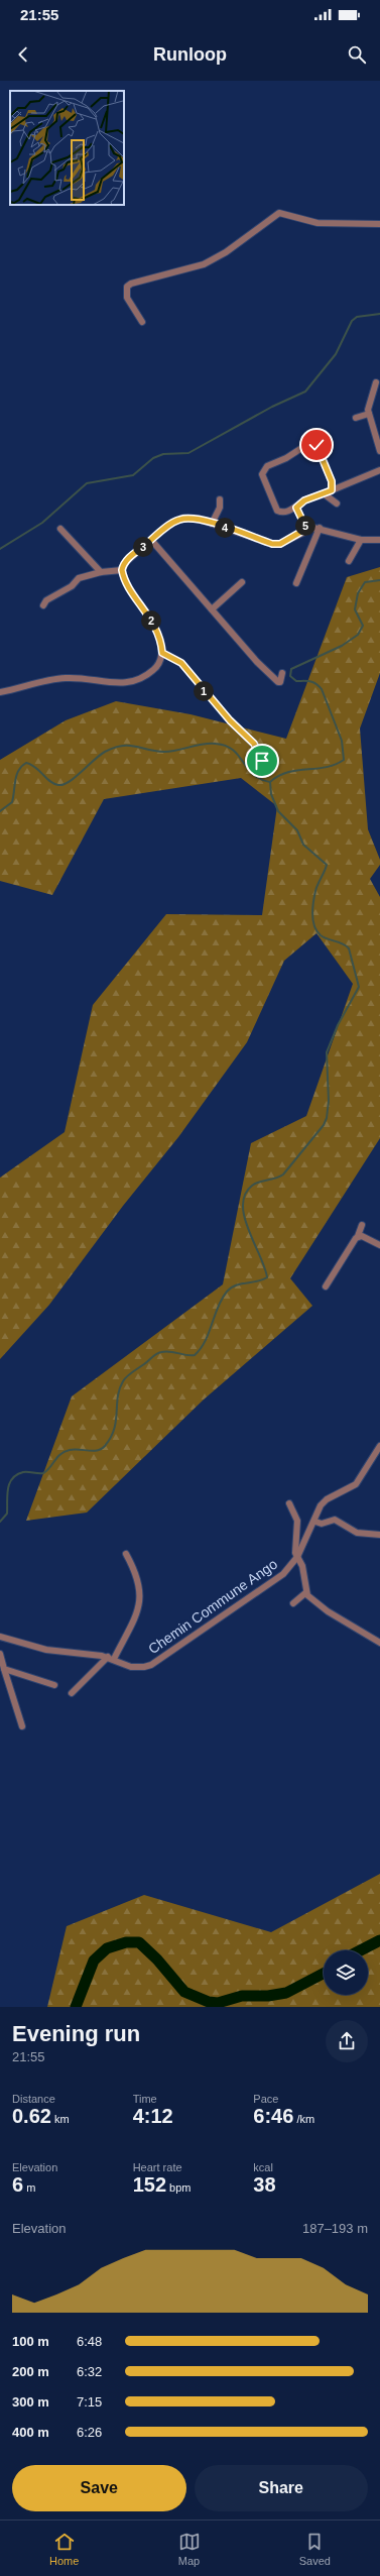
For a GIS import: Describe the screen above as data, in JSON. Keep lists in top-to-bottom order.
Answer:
{
  "streets": {
    "street": ["Chemin Commune Ango"]
  },
  "page": {
    "status": "21:55",
    "header": "Runloop",
    "pins": [
      "5",
      "4",
      "3",
      "2",
      "1"
    ],
    "heading": ["Evening run", "21:55"],
    "stats": [
      ["Distance", "0.62 km"],
      ["Time", "4:12"],
      ["Pace", "6:46 /km"],
      ["Elevation", "6 m"],
      ["Heart rate", "152 bpm"],
      ["kcal", "38"]
    ],
    "chart": ["Elevation", "187–193 m"],
    "list": [
      {
        "name": "100 m",
        "note": "6:48"
      },
      {
        "name": "200 m",
        "note": "6:32"
      },
      {
        "name": "300 m",
        "note": "7:15"
      },
      {
        "name": "400 m",
        "note": "6:26"
      }
    ],
    "buttons": ["Save", "Share"],
    "tabs": ["Home", "Map", "Saved"]
  }
}
